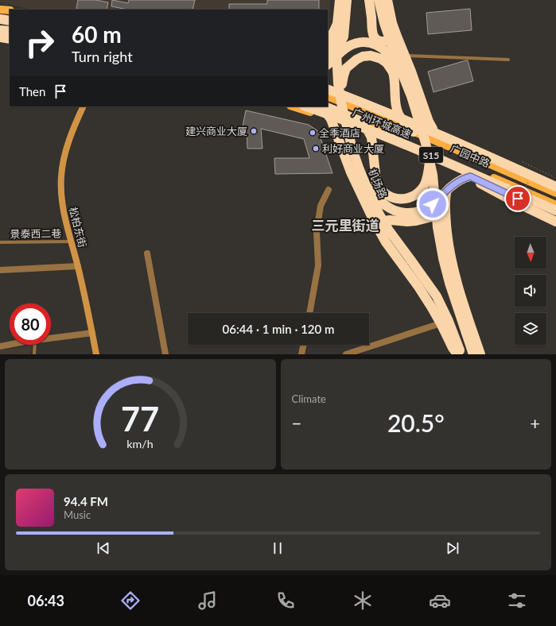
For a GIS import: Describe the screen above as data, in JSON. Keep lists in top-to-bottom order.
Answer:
{
  "streets": {
    "highway": [
      "广州环城高速",
      "S15",
      "广园中路",
      "机场路"
    ],
    "street": ["松柏东街"],
    "lane": ["景泰西二巷"]
  },
  "crossings": [
    ["松柏东街", "景泰西二巷"]
  ],
  "districts": ["三元里街道"],
  "places": ["建兴商业大厦", "全季酒店", "利好商业大厦"],
  "north": "bottom",
  "page": {
    "turn": ["60 m", "Turn right"],
    "then": "Then",
    "limit": "80",
    "trip": "06:44 · 1 min · 120 m",
    "tile": "Climate",
    "heat": ["−", "20.5°", "+"],
    "song": ["94.4 FM", "Music"],
    "tabs": "06:43",
    "gauge": ["77", "km/h"]
  }
}
